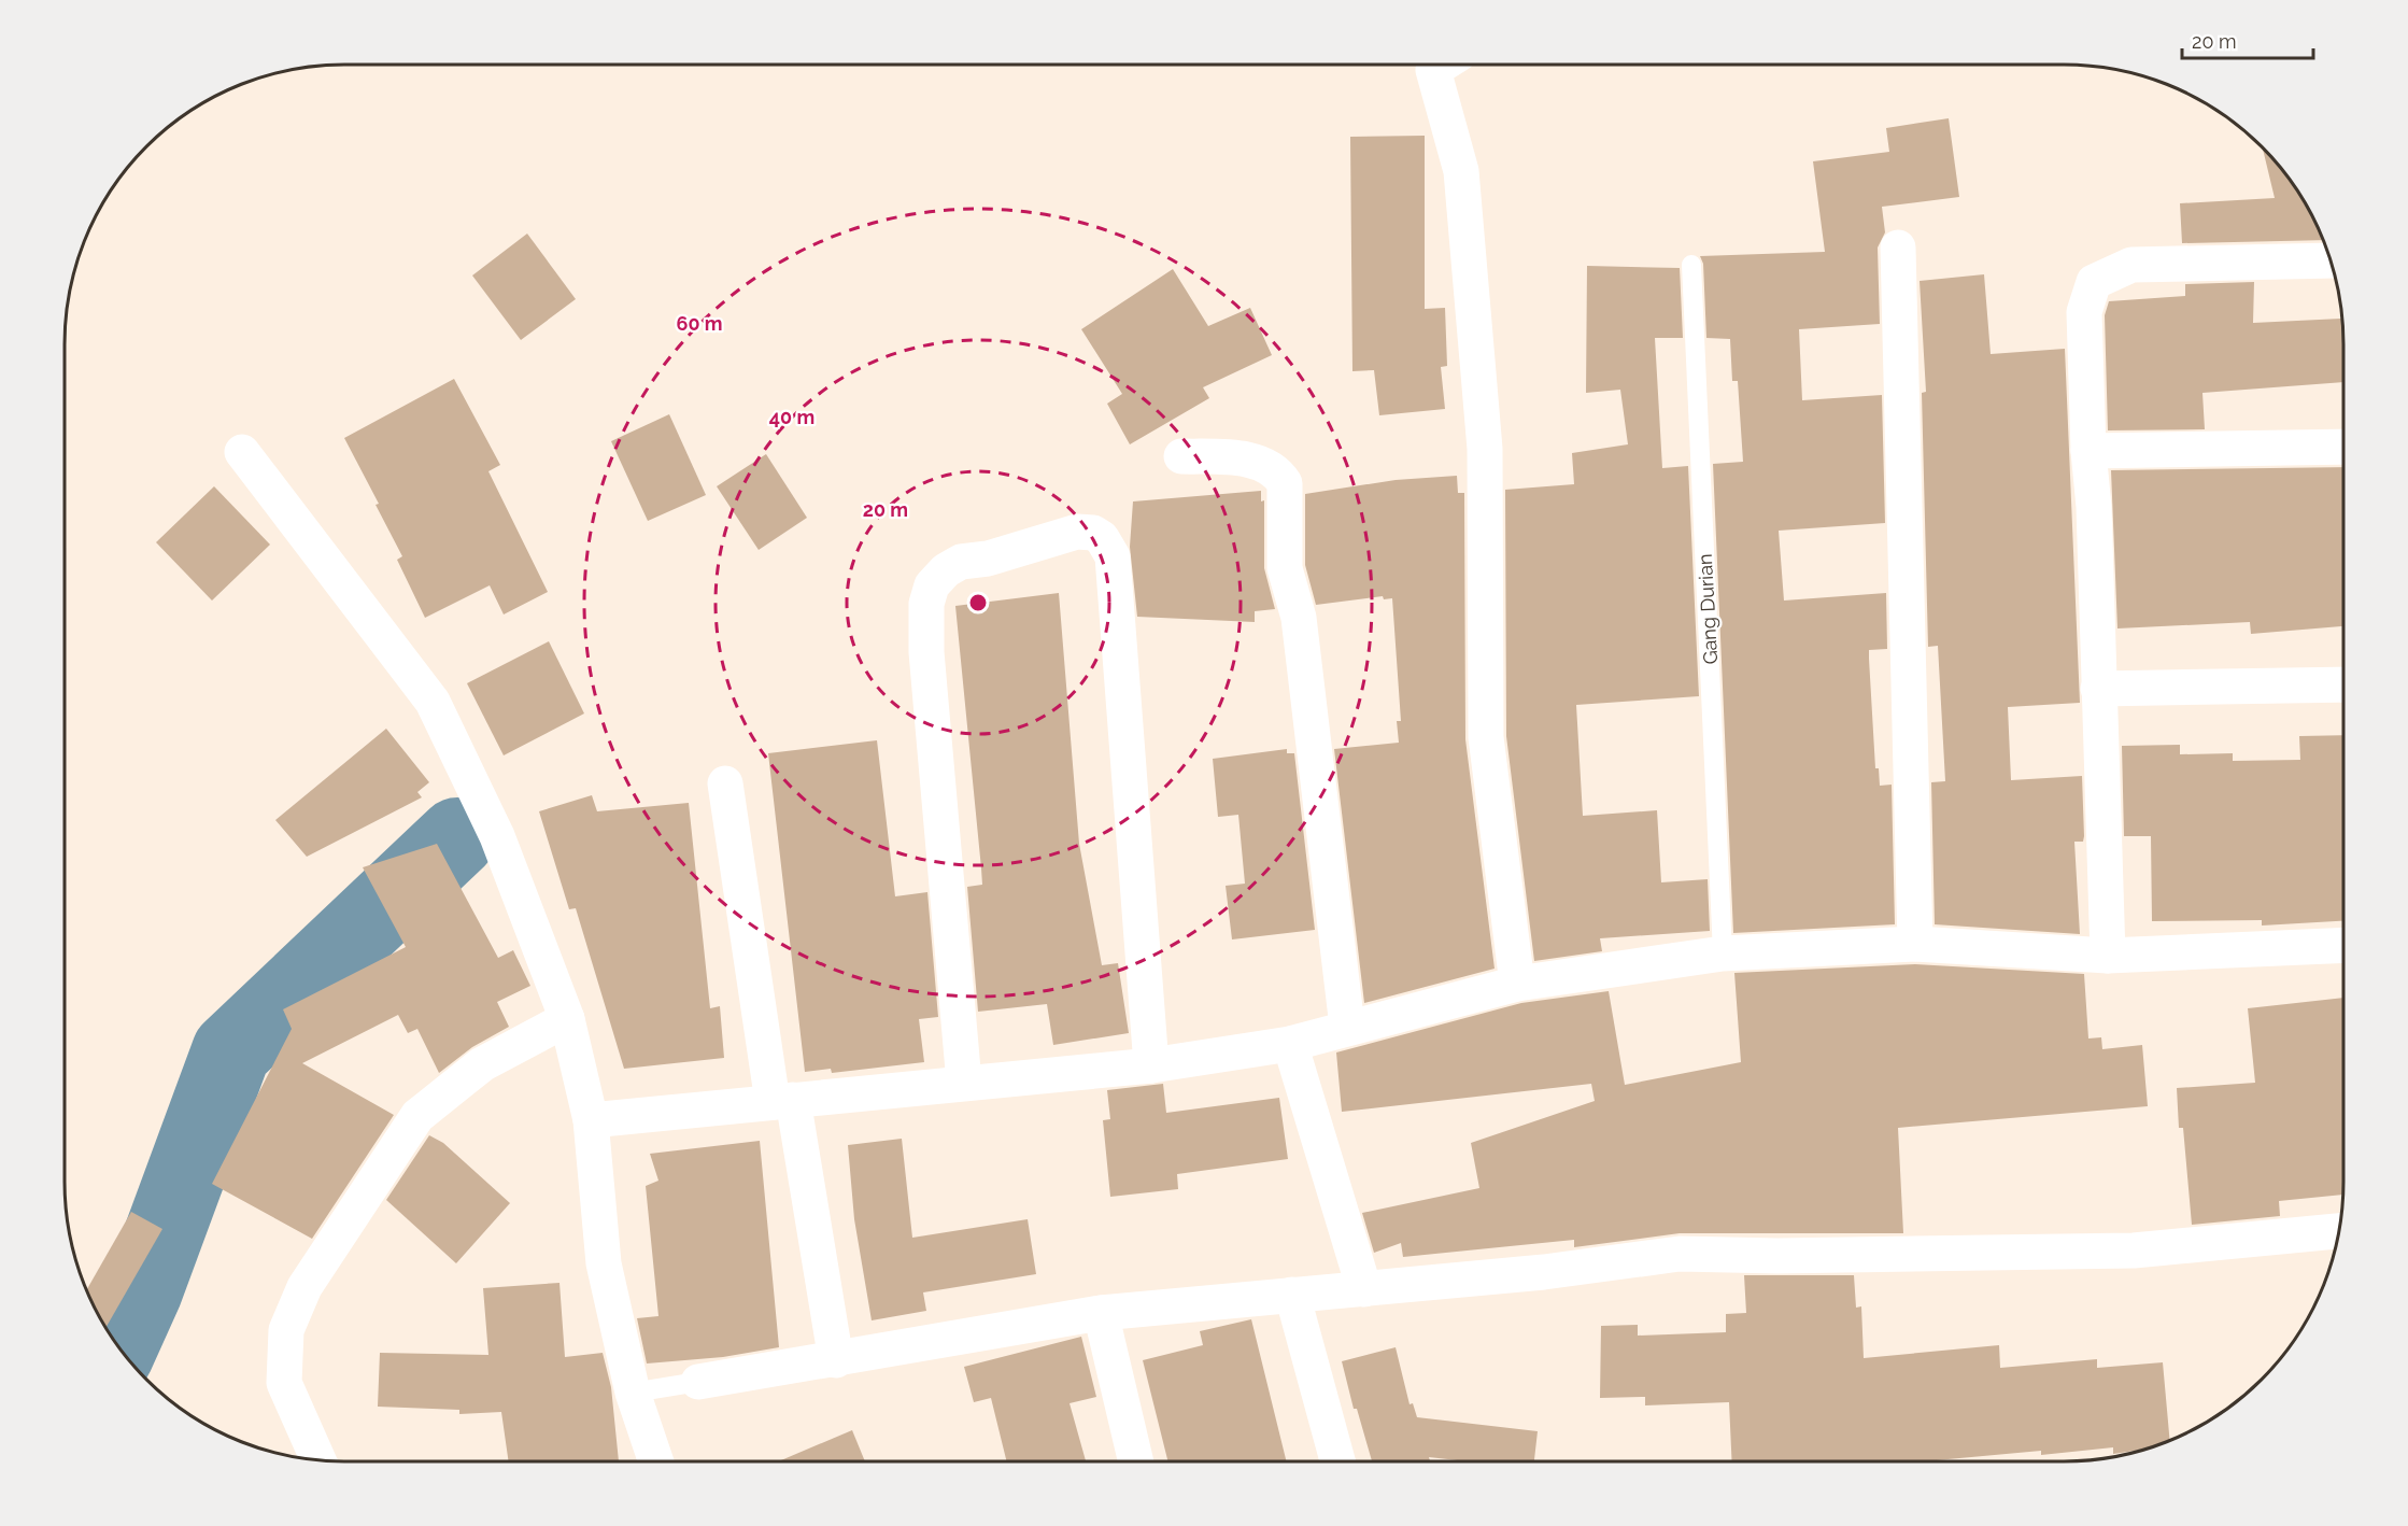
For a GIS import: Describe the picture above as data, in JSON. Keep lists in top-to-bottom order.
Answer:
{
  "streets": {
    "lane": ["Gang Durian"]
  },
  "scale_bar": "20 m",
  "rings": ["60 m", "40 m", "20 m"]
}
